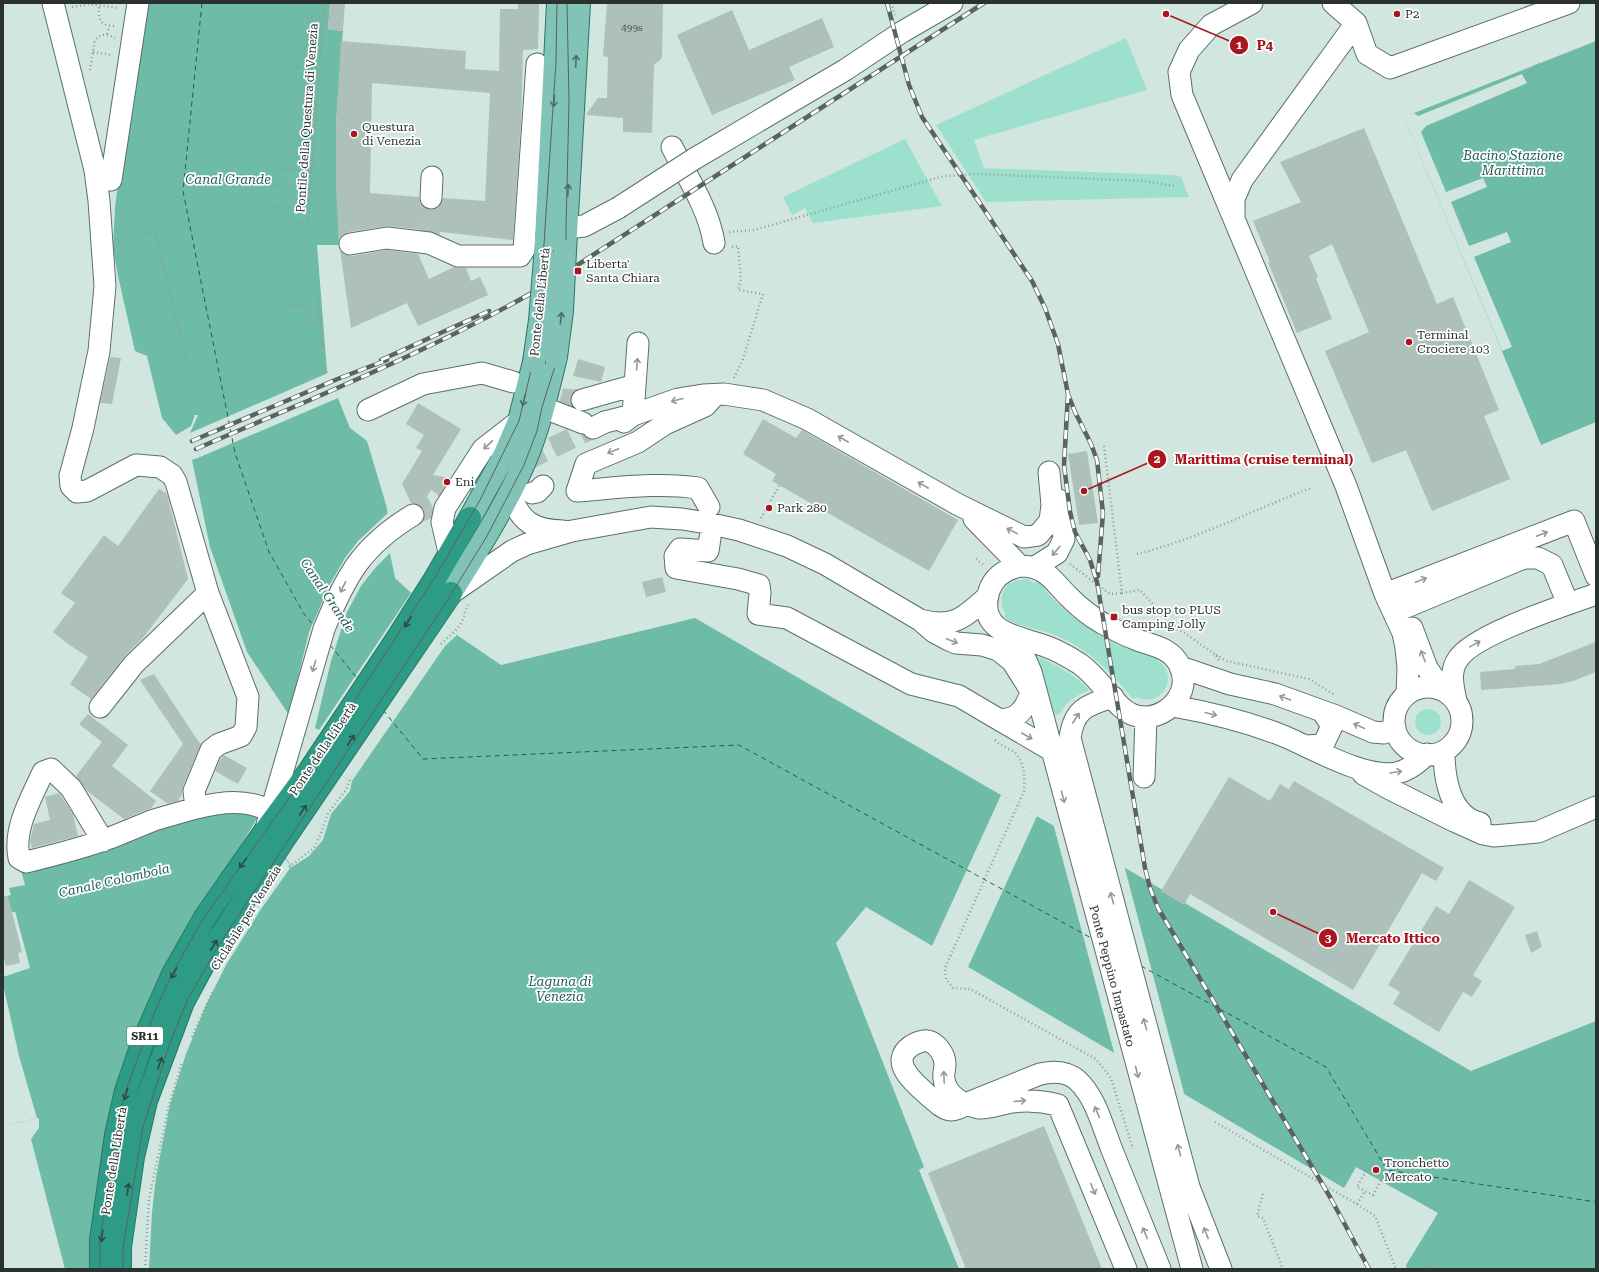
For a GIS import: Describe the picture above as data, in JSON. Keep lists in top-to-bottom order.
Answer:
{
  "streets": {
    "highway": ["Ponte della Libertà", "SR11"],
    "street": ["Ponte Peppino Impastato"],
    "path": ["Pontile della Questura di Venezia", "Ciclabile per Venezia"]
  },
  "water": [
    "Bacino Stazione Marittima",
    "Canal Grande",
    "Canale Colombola",
    "Laguna di Venezia"
  ],
  "places": {
    "other": [
      "P4",
      "P2",
      "Questura di Venezia",
      "Terminal Crociere 103",
      "Eni",
      "Marittima (cruise terminal)",
      "Park 280",
      "Mercato Ittico",
      "Tronchetto Mercato"
    ],
    "transit": ["Liberta' Santa Chiara", "bus stop to PLUS Camping Jolly"]
  },
  "house_numbers": ["499s"]
}
